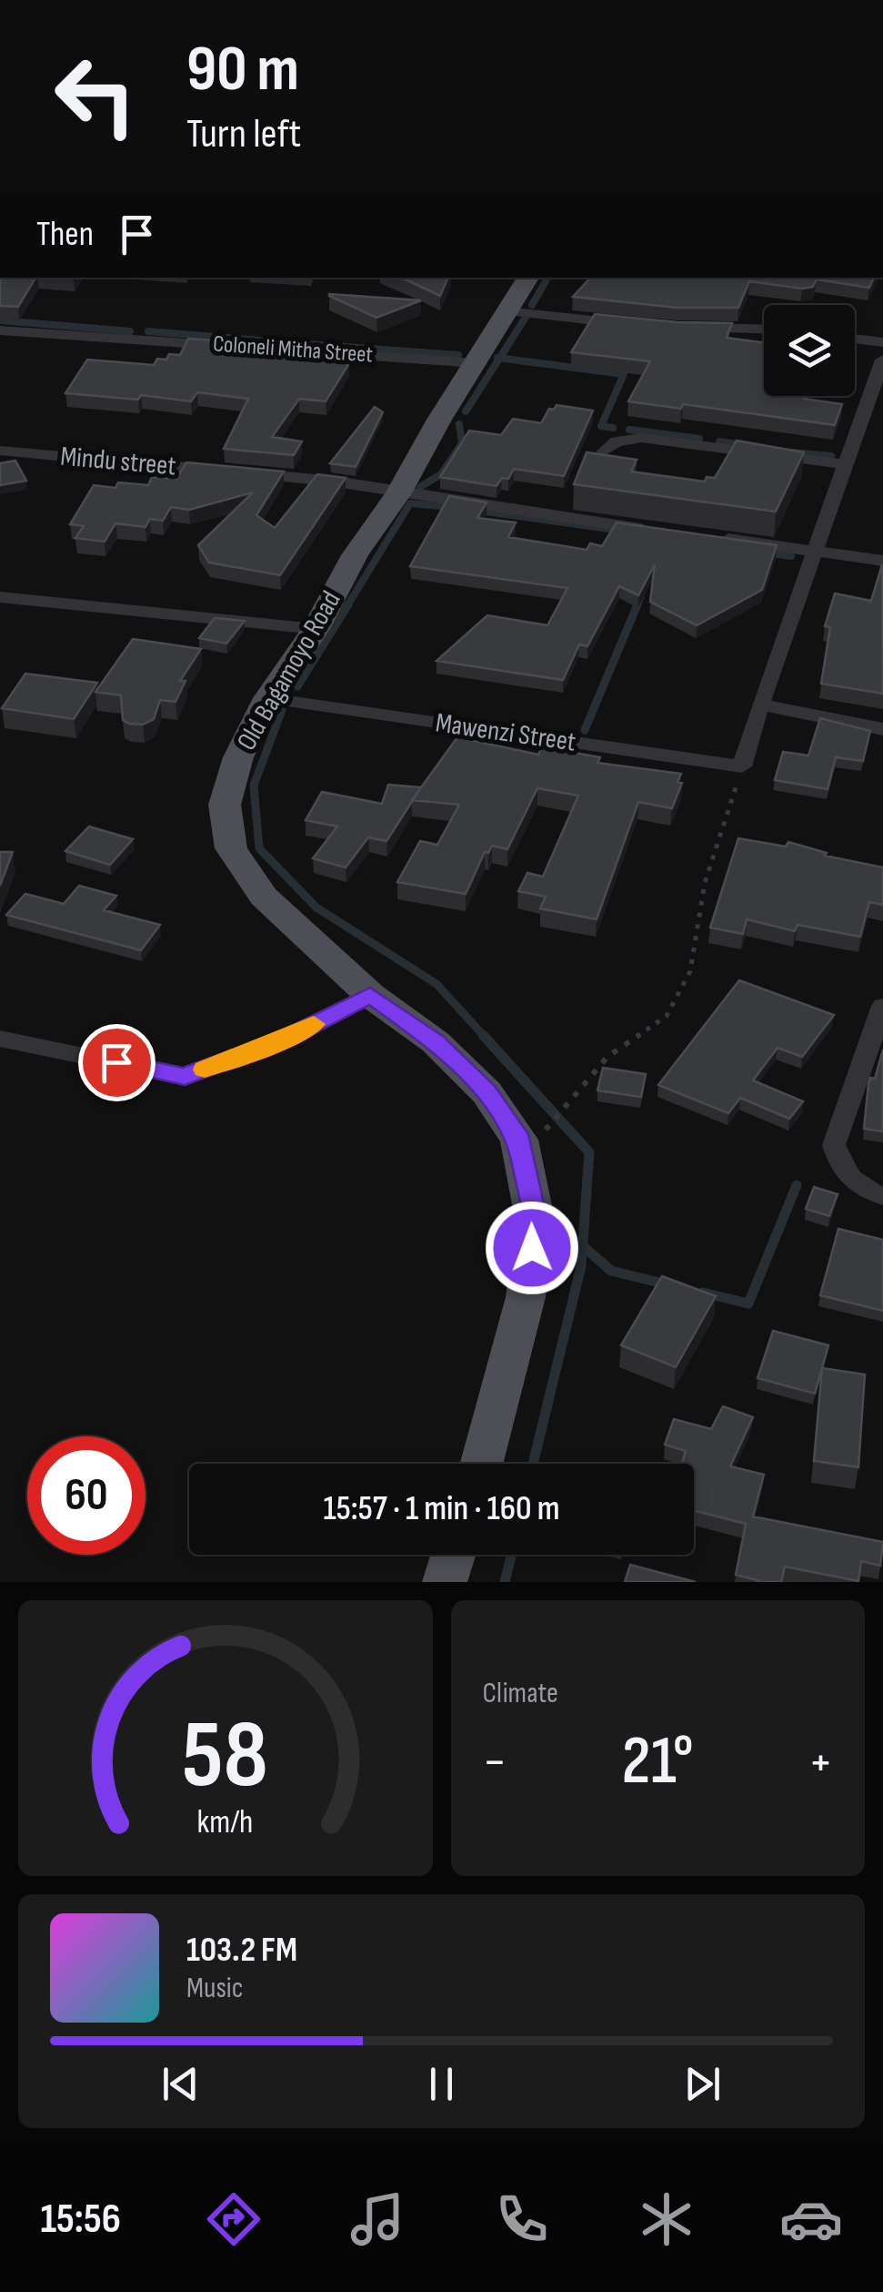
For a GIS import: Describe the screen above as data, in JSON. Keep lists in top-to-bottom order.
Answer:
{
  "streets": {
    "main road": ["Old Bagamoyo Road"],
    "street": ["Coloneli Mitha Street", "Mindu street", "Mawenzi Street"]
  },
  "crossings": [
    ["Coloneli Mitha Street", "Old Bagamoyo Road"],
    ["Mindu street", "Old Bagamoyo Road"],
    ["Old Bagamoyo Road", "Mawenzi Street"]
  ],
  "page": {
    "turn": ["90 m", "Turn left"],
    "then": "Then",
    "limit": "60",
    "trip": "15:57 · 1 min · 160 m",
    "tile": "Climate",
    "heat": ["−", "21°", "+"],
    "song": ["103.2 FM", "Music"],
    "tabs": "15:56",
    "gauge": ["58", "km/h"]
  }
}
